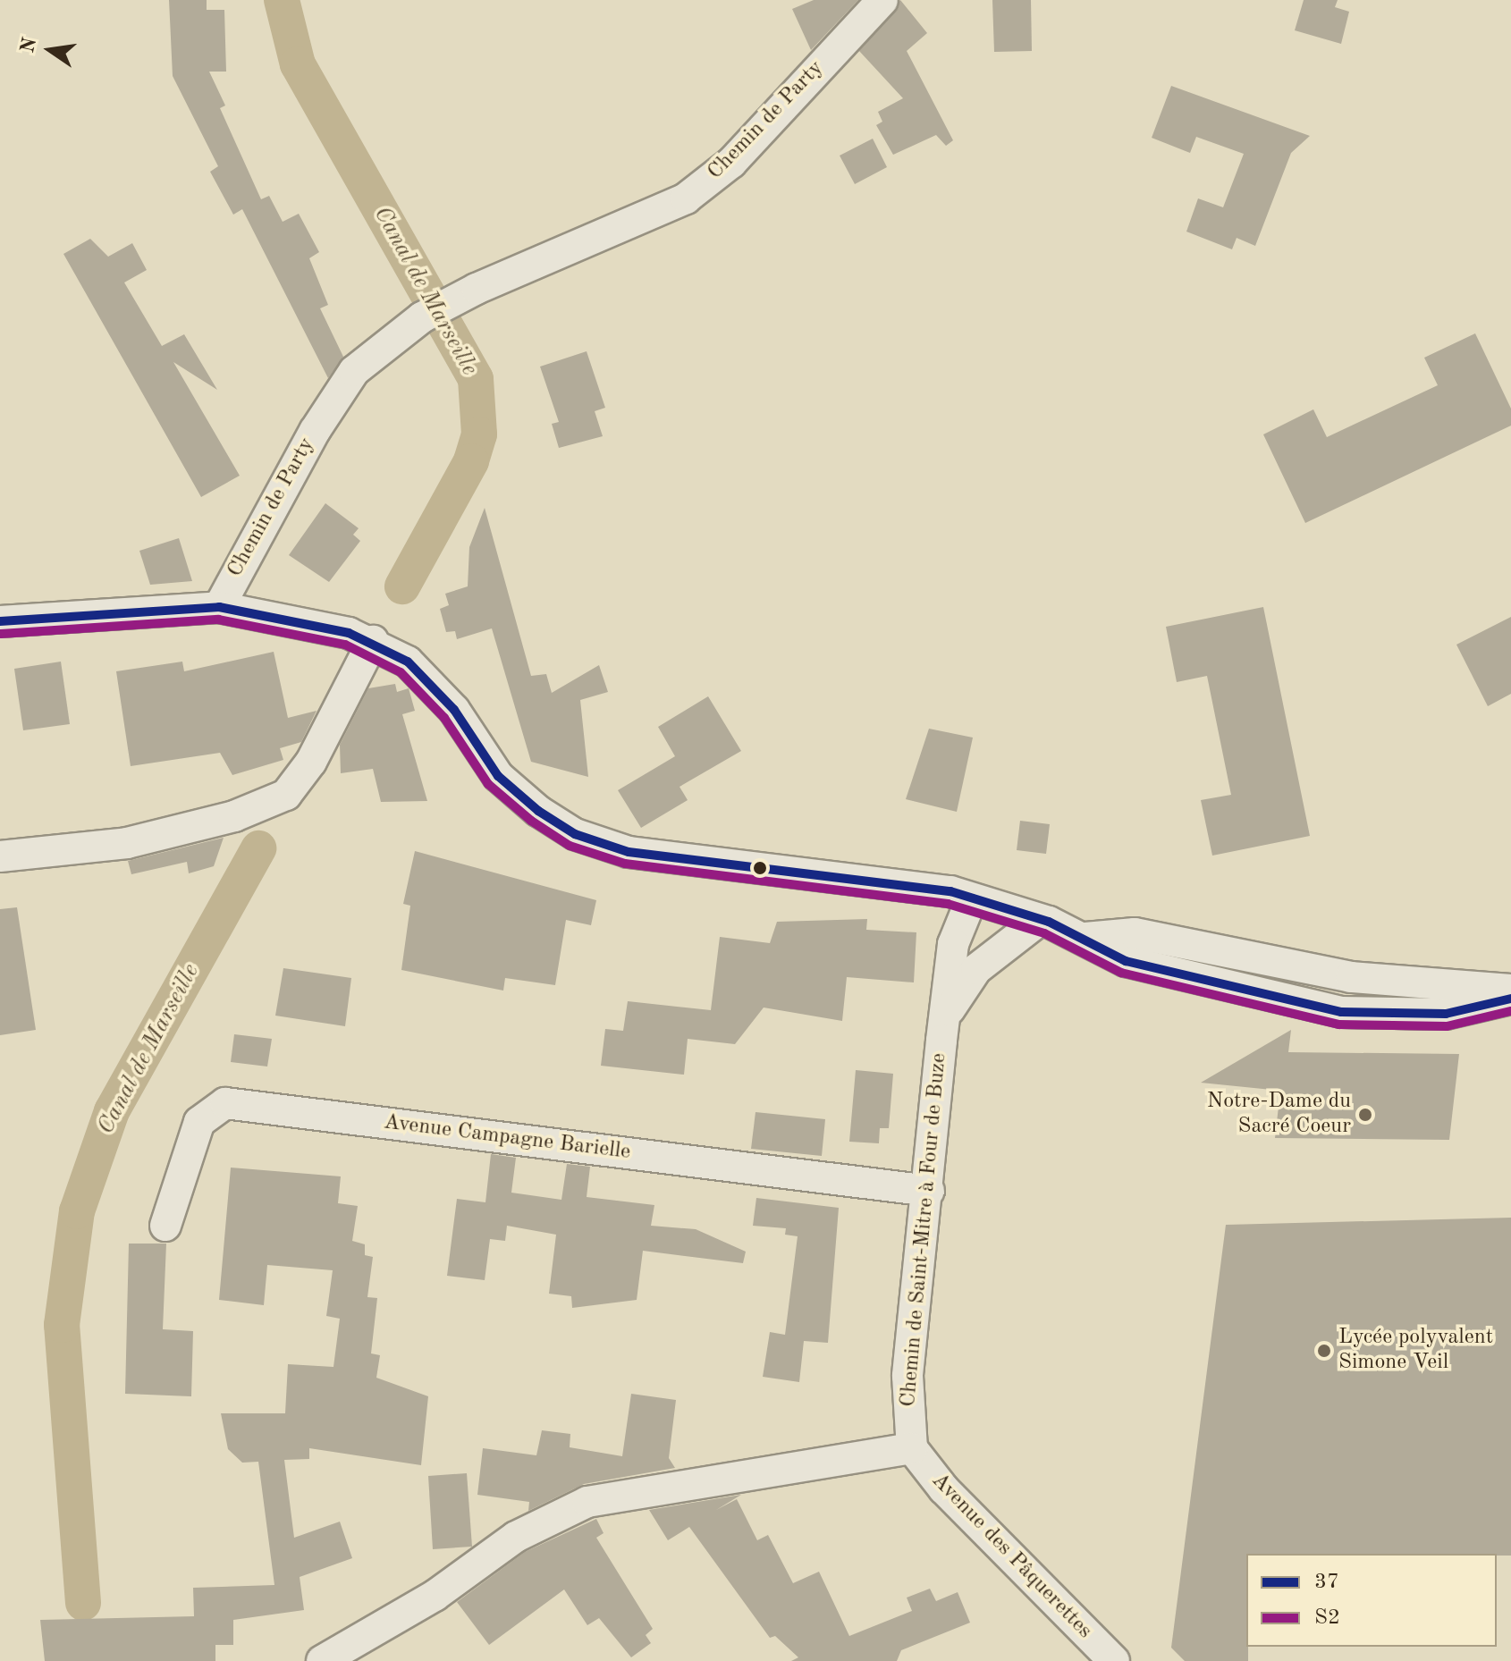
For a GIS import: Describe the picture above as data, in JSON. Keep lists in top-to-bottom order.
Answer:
{
  "streets": {
    "street": [
      "Chemin de Party",
      "Avenue Campagne Barielle",
      "Chemin de Saint-Mitre à Four de Buze",
      "Avenue des Pâquerettes"
    ]
  },
  "crossings": [
    ["Avenue Campagne Barielle", "Chemin de Saint-Mitre à Four de Buze"],
    ["Chemin de Saint-Mitre à Four de Buze", "Avenue des Pâquerettes"]
  ],
  "water": ["Canal de Marseille"],
  "places": ["Notre-Dame du Sacré Coeur", "Lycée polyvalent Simone Veil"],
  "lines": ["transit line 37", "transit line S2"],
  "legend": ["37", "S2"],
  "north": "left"
}
